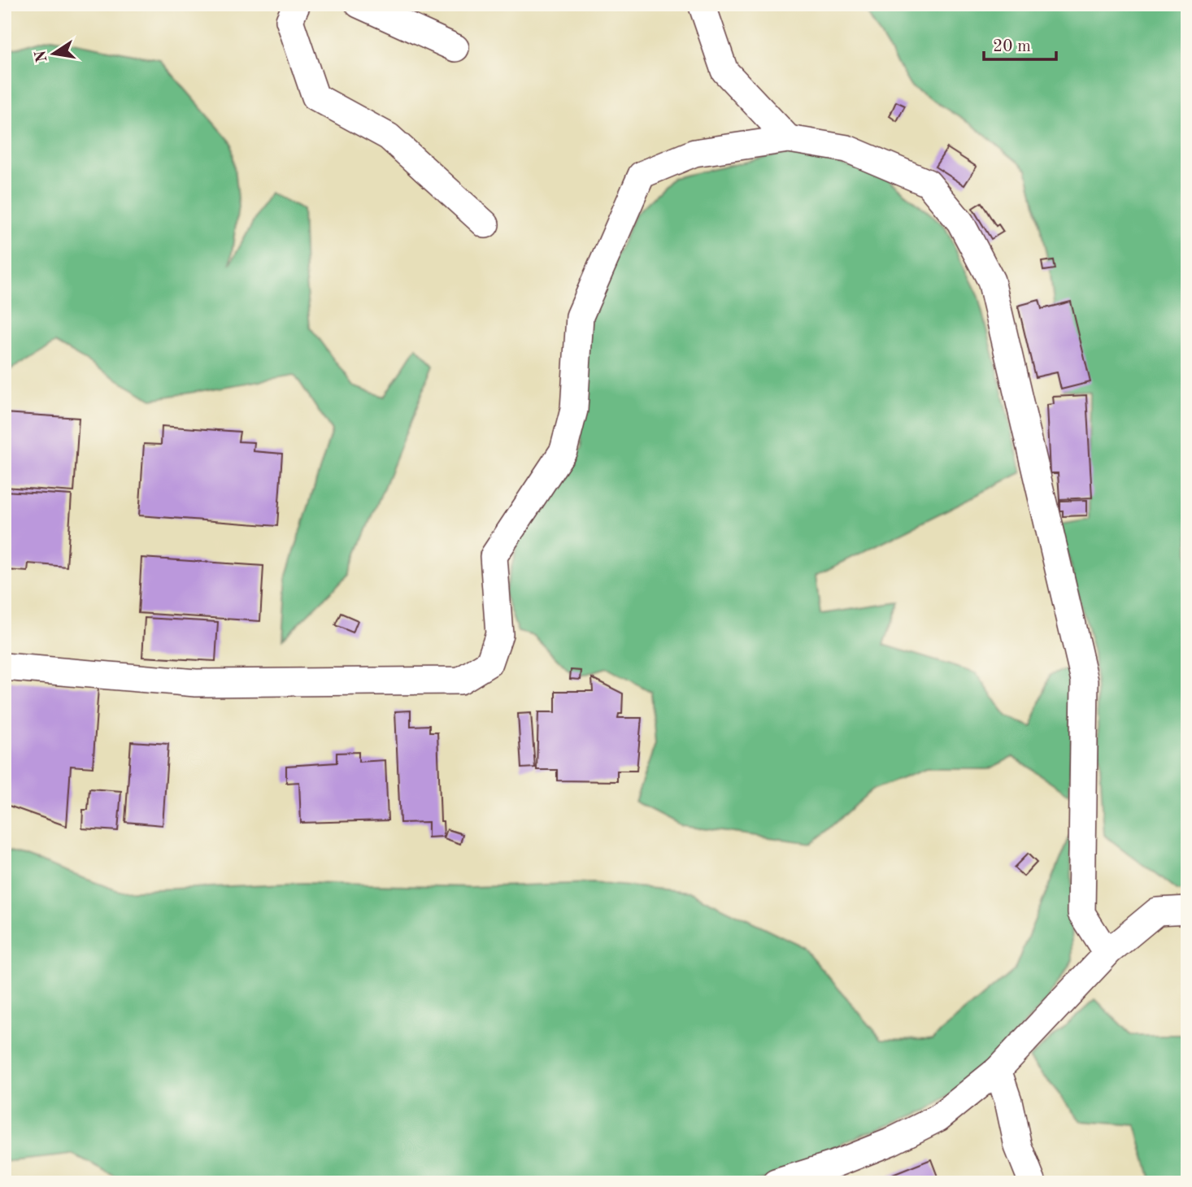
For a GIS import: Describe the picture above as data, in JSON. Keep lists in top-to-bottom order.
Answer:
{
  "scale_bar": "20 m",
  "north": "left"
}
